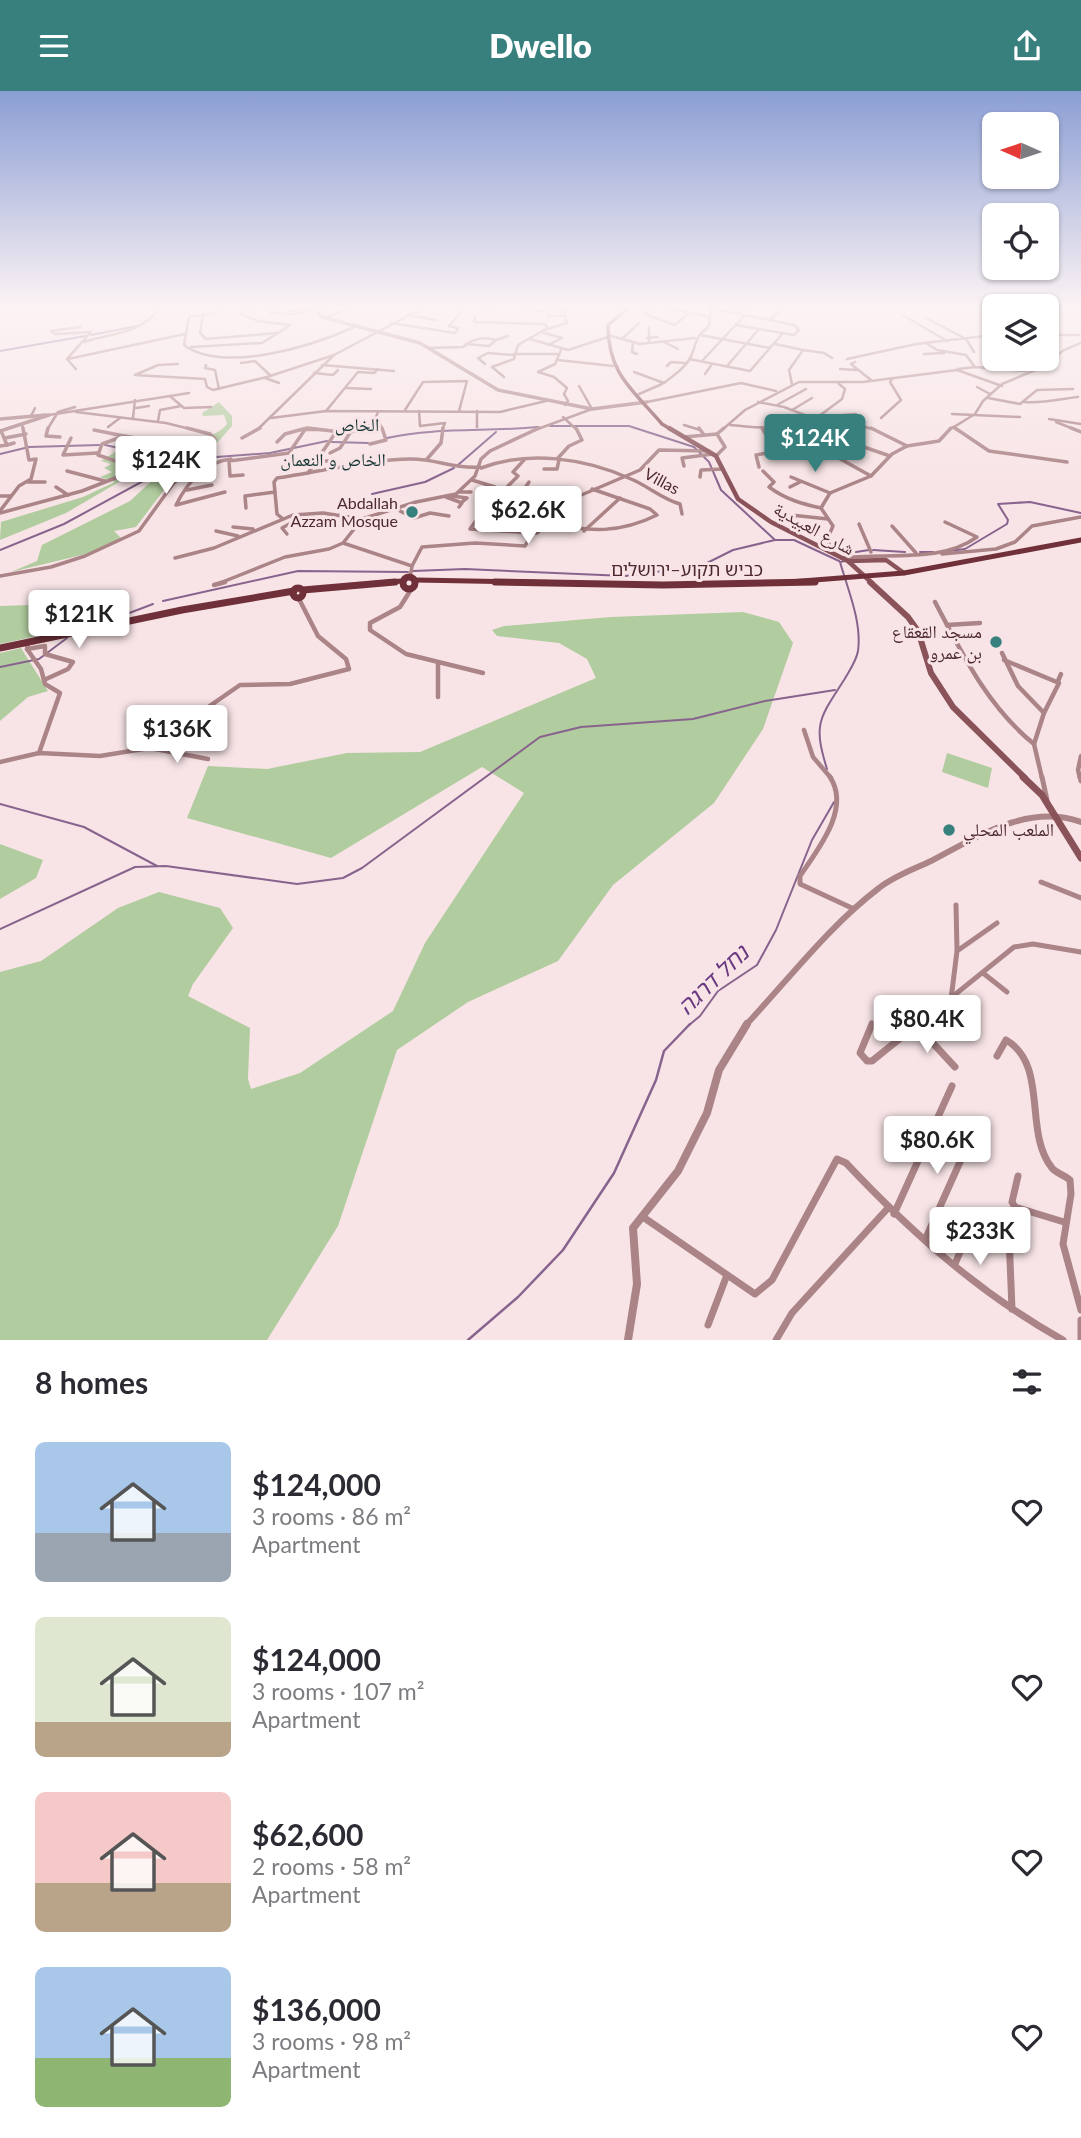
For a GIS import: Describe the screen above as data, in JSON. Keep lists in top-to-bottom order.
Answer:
{
  "streets": {
    "main road": ["شارع العبيدية", "כביש תקוע–ירושלים"],
    "street": ["Villas"]
  },
  "districts": ["الخاص", "الخاص و النعمان"],
  "water": ["נחל דרגה"],
  "places": ["Abdallah Azzam Mosque", "مسجد القعقاع بن عمرو", "الملعب المحلي"],
  "north": "left",
  "page": {
    "header": "Dwello",
    "price": [
      "$124K",
      "$124K",
      "$62.6K",
      "$121K",
      "$136K",
      "$80.4K",
      "$80.6K",
      "$233K"
    ],
    "heading": "8 homes",
    "list": [
      {
        "name": "$124,000",
        "note": "3 rooms · 86 m² · Apartment"
      },
      {
        "name": "$124,000",
        "note": "3 rooms · 107 m² · Apartment"
      },
      {
        "name": "$62,600",
        "note": "2 rooms · 58 m² · Apartment"
      },
      {
        "name": "$136,000",
        "note": "3 rooms · 98 m² · Apartment"
      }
    ]
  }
}
